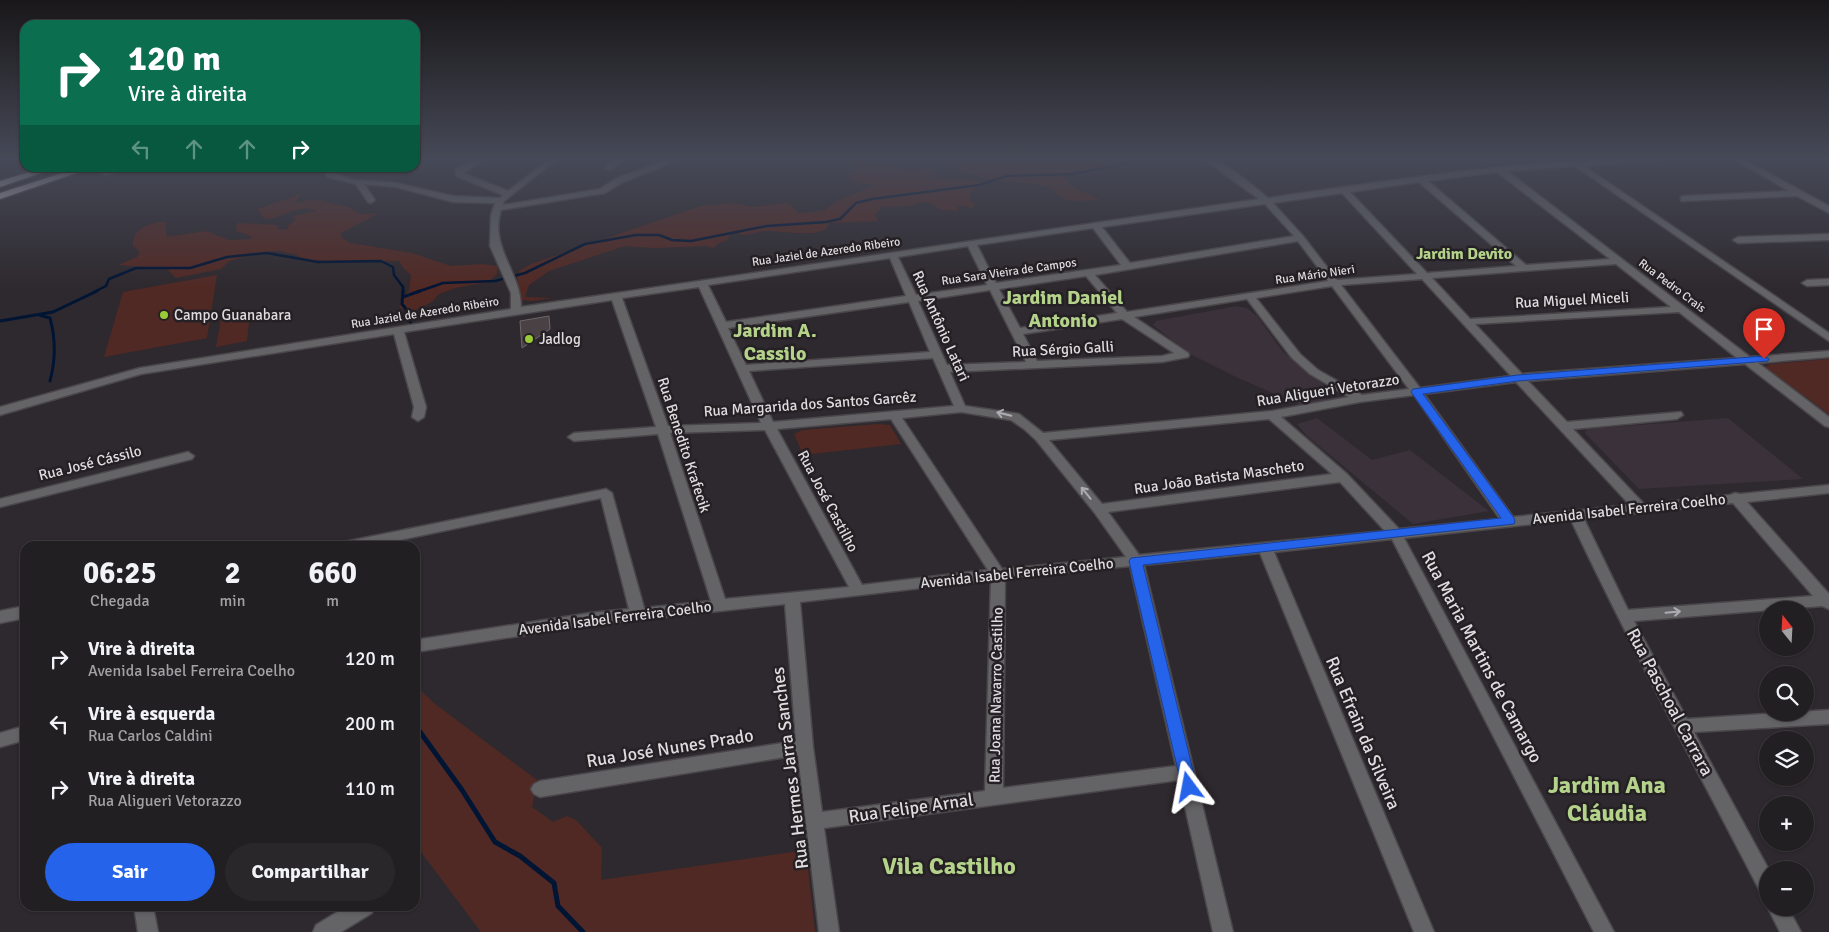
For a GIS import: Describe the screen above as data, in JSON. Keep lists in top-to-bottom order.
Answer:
{
  "streets": {
    "street": [
      "Rua Jaziel de Azeredo Ribeiro",
      "Rua Sara Vieira de Campos",
      "Rua Mário Nieri",
      "Rua Pedro Crais",
      "Rua Miguel Miceli",
      "Rua Antônio Latari",
      "Rua Sérgio Galli",
      "Rua Aligueri Vetorazzo",
      "Rua Margarida dos Santos Garcêz",
      "Rua Benedito Krafecik",
      "Rua José Cássilo",
      "Rua João Batista Mascheto",
      "Rua José Castilho",
      "Avenida Isabel Ferreira Coelho",
      "Rua Maria Martins de Camargo",
      "Rua Joana Navarro Castilho",
      "Rua Paschoal Carrara",
      "Rua Efrain da Silveira",
      "Rua José Nunes Prado",
      "Rua Hermes Jarra Sanches",
      "Rua Felipe Arnal"
    ]
  },
  "crossings": [
    ["Rua Jaziel de Azeredo Ribeiro", "Rua Antônio Latari"],
    ["Rua Jaziel de Azeredo Ribeiro", "Rua Benedito Krafecik"],
    ["Rua Jaziel de Azeredo Ribeiro", "Rua José Castilho"],
    ["Rua Sara Vieira de Campos", "Rua Antônio Latari"],
    ["Rua Sara Vieira de Campos", "Rua José Castilho"],
    ["Rua Mário Nieri", "Rua Pedro Crais"],
    ["Rua Mário Nieri", "Rua Sérgio Galli"],
    ["Rua Pedro Crais", "Rua Miguel Miceli"],
    ["Rua Pedro Crais", "Rua Aligueri Vetorazzo"],
    ["Rua Antônio Latari", "Rua Sérgio Galli"],
    ["Rua Antônio Latari", "Rua Margarida dos Santos Garcêz"],
    ["Rua Aligueri Vetorazzo", "Rua Margarida dos Santos Garcêz"],
    ["Rua Aligueri Vetorazzo", "Rua Maria Martins de Camargo"],
    ["Rua Margarida dos Santos Garcêz", "Rua Benedito Krafecik"],
    ["Rua Margarida dos Santos Garcêz", "Rua João Batista Mascheto"],
    ["Rua Margarida dos Santos Garcêz", "Rua José Castilho"],
    ["Rua Margarida dos Santos Garcêz", "Avenida Isabel Ferreira Coelho"],
    ["Rua Benedito Krafecik", "Avenida Isabel Ferreira Coelho"],
    ["Rua João Batista Mascheto", "Rua Maria Martins de Camargo"],
    ["Rua José Castilho", "Avenida Isabel Ferreira Coelho"],
    ["Avenida Isabel Ferreira Coelho", "Rua Maria Martins de Camargo"],
    ["Avenida Isabel Ferreira Coelho", "Rua Joana Navarro Castilho"],
    ["Avenida Isabel Ferreira Coelho", "Rua Paschoal Carrara"],
    ["Avenida Isabel Ferreira Coelho", "Rua Efrain da Silveira"],
    ["Avenida Isabel Ferreira Coelho", "Rua Hermes Jarra Sanches"],
    ["Rua Joana Navarro Castilho", "Rua Felipe Arnal"],
    ["Rua José Nunes Prado", "Rua Hermes Jarra Sanches"],
    ["Rua Hermes Jarra Sanches", "Rua Felipe Arnal"]
  ],
  "districts": [
    "Jardim Devito",
    "Jardim Daniel Antonio",
    "Jardim A. Cassilo",
    "Jardim Ana Cláudia",
    "Vila Castilho"
  ],
  "places": ["Campo Guanabara", "Jadlog"],
  "north": "top",
  "page": {
    "turn": ["120 m", "Vire à direita"],
    "eta": [
      "06:25",
      "Chegada",
      "2",
      "min",
      "660",
      "m"
    ],
    "map_buttons": ["+", "−"],
    "list": [
      {
        "name": "Vire à direita",
        "note": "Avenida Isabel Ferreira Coelho",
        "value": "120 m"
      },
      {
        "name": "Vire à esquerda",
        "note": "Rua Carlos Caldini",
        "value": "200 m"
      },
      {
        "name": "Vire à direita",
        "note": "Rua Aligueri Vetorazzo",
        "value": "110 m"
      }
    ],
    "buttons": ["Sair", "Compartilhar"]
  }
}
